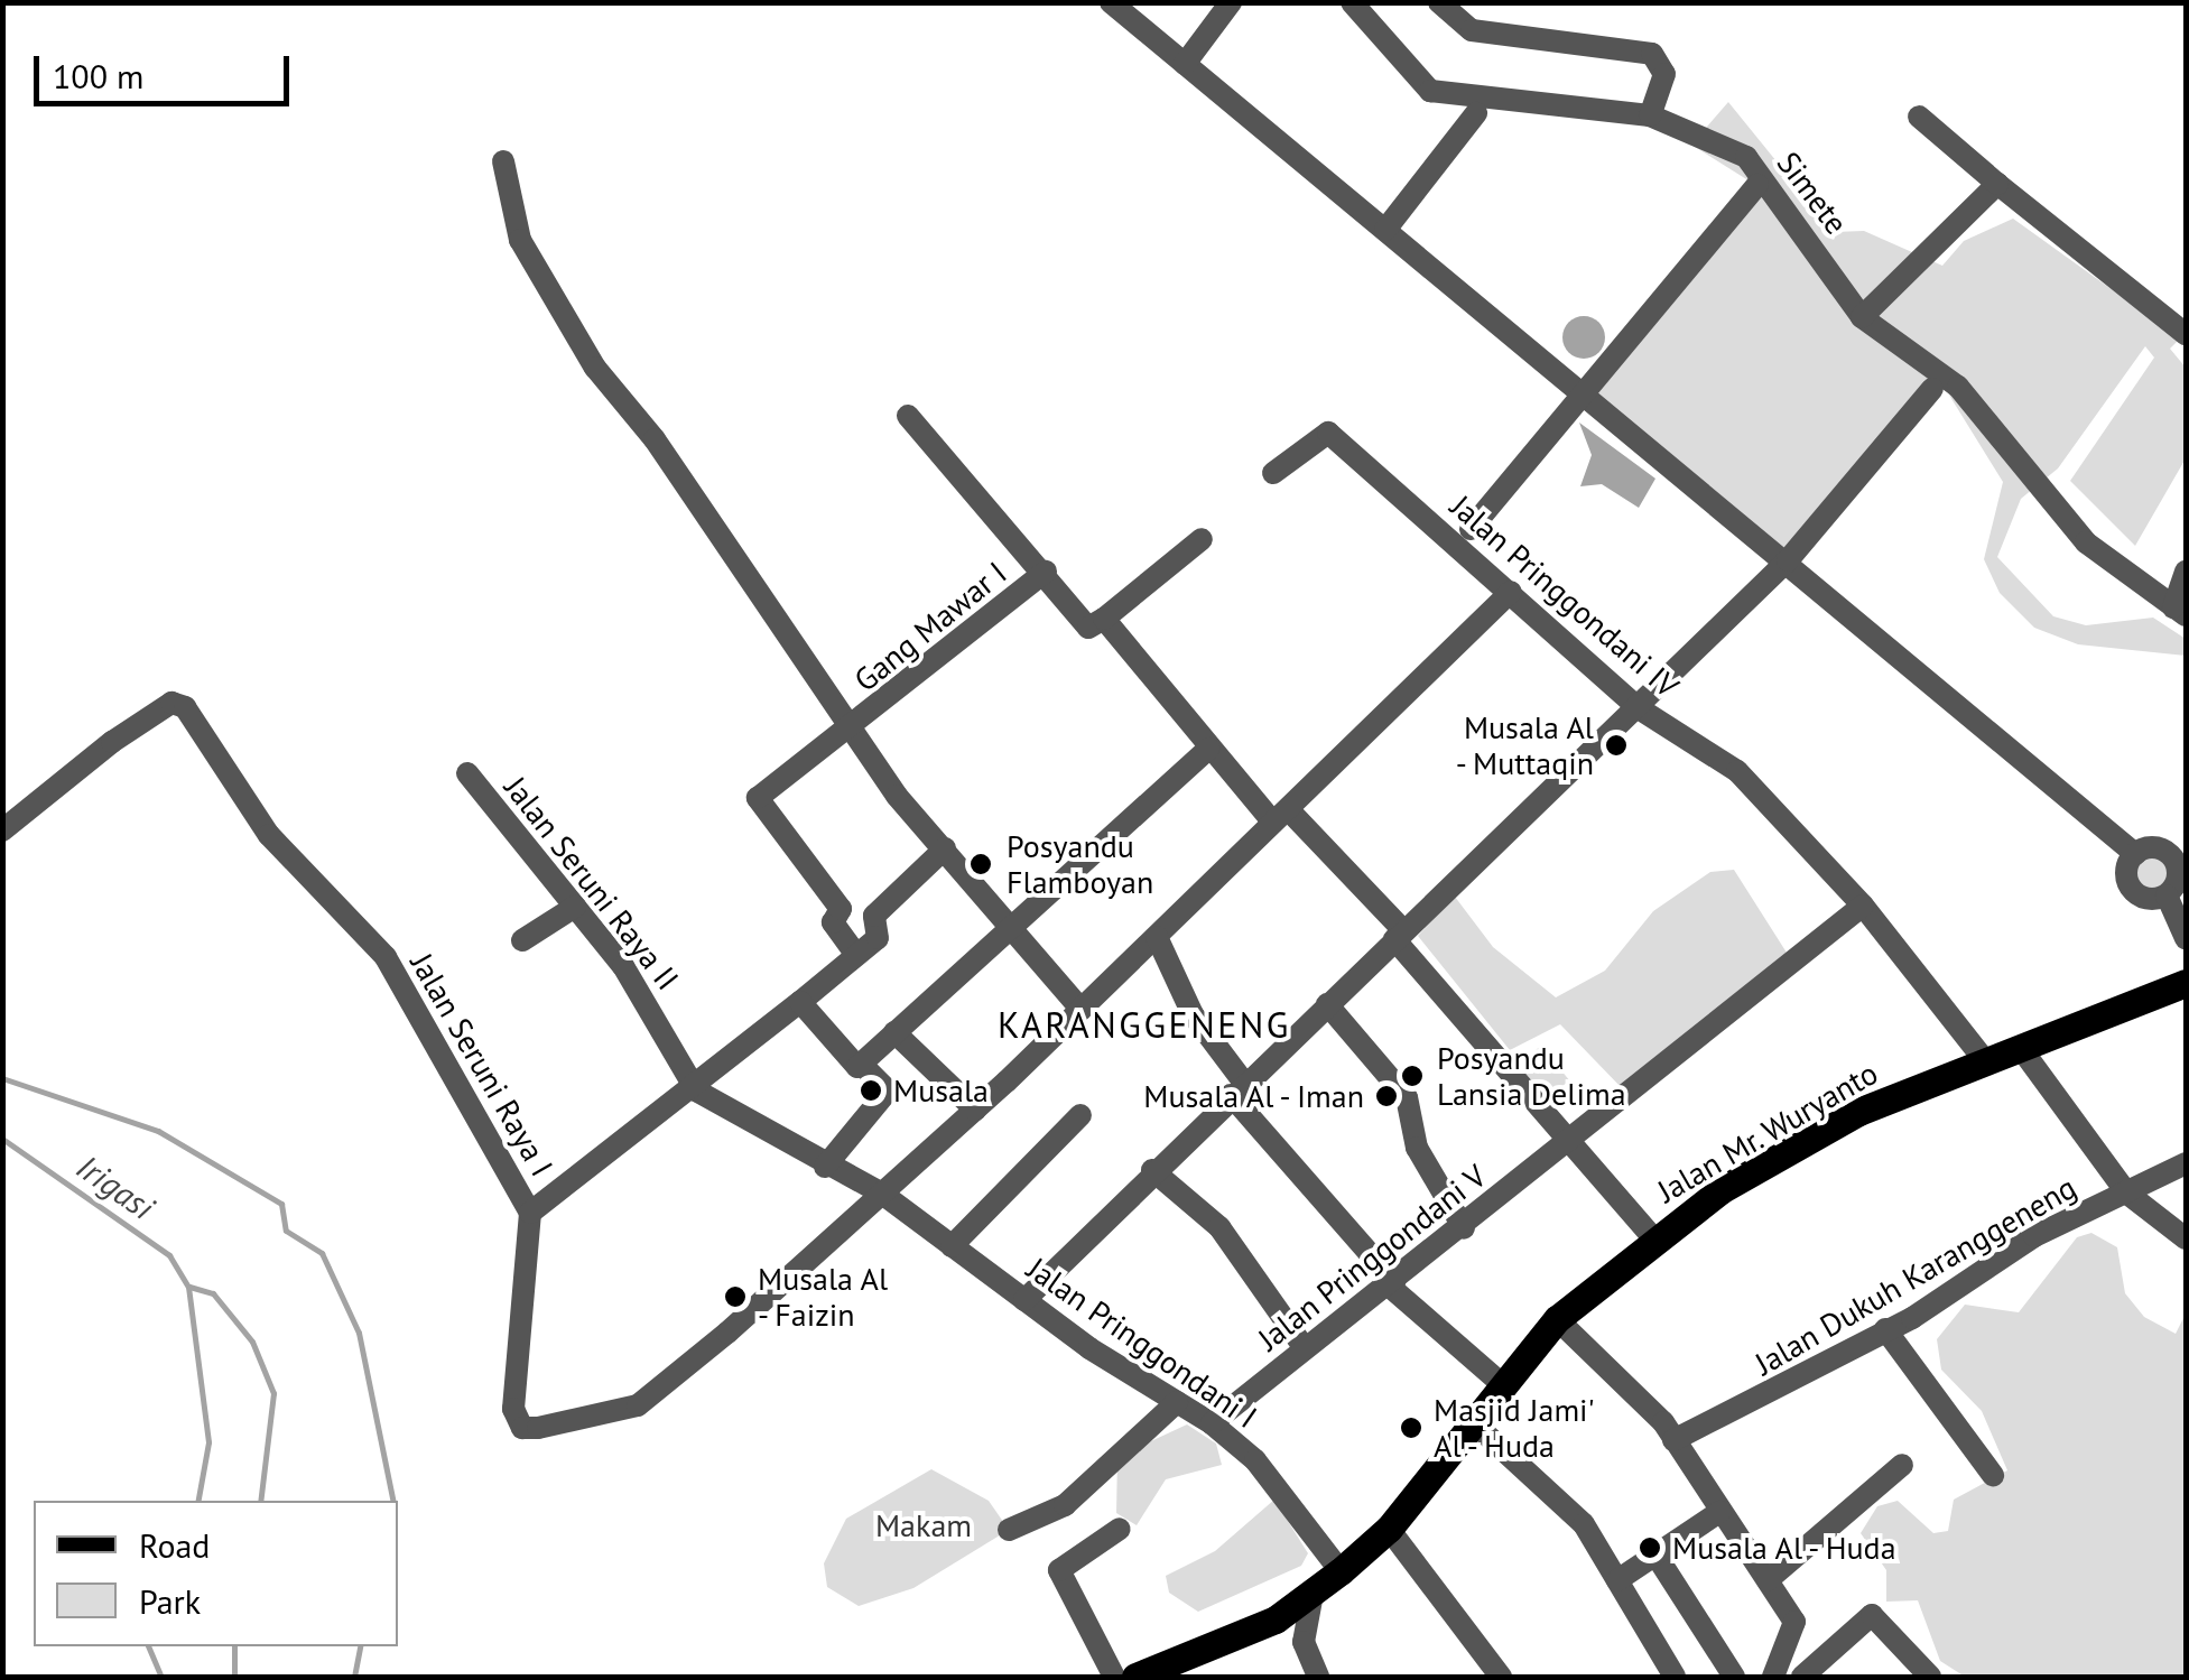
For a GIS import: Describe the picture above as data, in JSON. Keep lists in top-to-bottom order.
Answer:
{
  "streets": {
    "main road": ["Jalan Mr. Wuryanto"],
    "street": [
      "Simete",
      "Jalan Pringgondani IV",
      "Gang Mawar I",
      "Jalan Seruni Raya II",
      "Jalan Seruni Raya I",
      "Jalan Pringgondani V",
      "Jalan Dukuh Karanggeneng",
      "Jalan Pringgondani I"
    ]
  },
  "crossings": [
    ["Jalan Pringgondani IV", "Jalan Mr. Wuryanto"],
    ["Jalan Pringgondani IV", "Jalan Pringgondani V"],
    ["Jalan Seruni Raya II", "Jalan Pringgondani I"],
    ["Jalan Mr. Wuryanto", "Jalan Pringgondani I"],
    ["Jalan Pringgondani V", "Jalan Pringgondani I"]
  ],
  "districts": ["KARANGGENENG"],
  "water": ["Irigasi"],
  "parks": ["Makam"],
  "places": [
    "Musala Al - Muttaqin",
    "Posyandu Flamboyan",
    "Posyandu Lansia Delima",
    "Musala",
    "Musala Al - Iman",
    "Musala Al - Faizin",
    "Masjid Jami' Al - Huda",
    "Musala Al - Huda"
  ],
  "legend": ["Road", "Park"],
  "scale_bar": "100 m"
}
